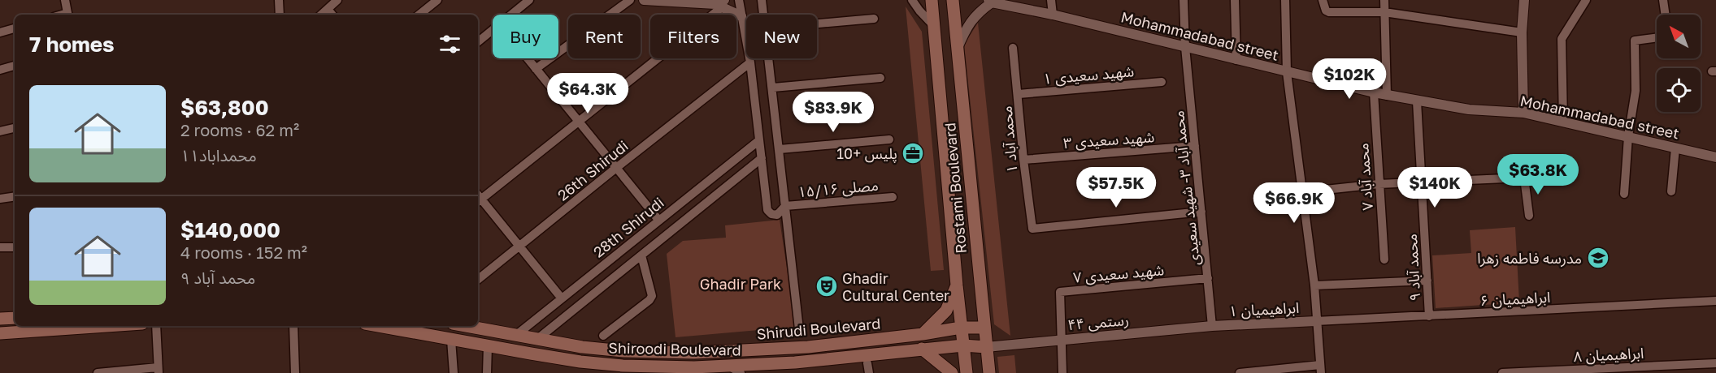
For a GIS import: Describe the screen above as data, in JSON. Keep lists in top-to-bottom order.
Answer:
{
  "streets": {
    "main road": ["Rostami Boulevard", "Shirudi Boulevard", "Shiroodi Boulevard"],
    "street": [
      "Mohammadabad street",
      "شهید سعیدی ۱",
      "محمد آباد ۱",
      "شهید سعیدی ۳",
      "26th Shirudi",
      "محمد آباد ۷",
      "مصلی ۱۵/۱۶",
      "محمد آباد ۳- شهید سعیدی",
      "28th Shirudi",
      "محمد آباد ۹",
      "شهید سعیدی ۷",
      "ابراهیمیان ۶",
      "ابراهیمیان ۱",
      "رستمی ۴۴",
      "ابراهیمیان ۸"
    ]
  },
  "crossings": [
    ["Mohammadabad street", "محمد آباد ۷"],
    ["Mohammadabad street", "محمد آباد ۳- شهید سعیدی"],
    ["Mohammadabad street", "محمد آباد ۹"],
    ["شهید سعیدی ۱", "محمد آباد ۱"],
    ["محمد آباد ۱", "شهید سعیدی ۳"],
    ["محمد آباد ۱", "محمد آباد ۳- شهید سعیدی"],
    ["شهید سعیدی ۳", "محمد آباد ۳- شهید سعیدی"],
    ["مصلی ۱۵/۱۶", "28th Shirudi"],
    ["Rostami Boulevard", "رستمی ۴۴"],
    ["Rostami Boulevard", "Shirudi Boulevard"],
    ["Rostami Boulevard", "Shiroodi Boulevard"],
    ["محمد آباد ۳- شهید سعیدی", "شهید سعیدی ۷"],
    ["محمد آباد ۳- شهید سعیدی", "ابراهیمیان ۱"],
    ["محمد آباد ۳- شهید سعیدی", "رستمی ۴۴"],
    ["28th Shirudi", "Shirudi Boulevard"],
    ["محمد آباد ۹", "ابراهیمیان ۶"],
    ["شهید سعیدی ۷", "رستمی ۴۴"],
    ["ابراهیمیان ۶", "ابراهیمیان ۱"],
    ["ابراهیمیان ۱", "رستمی ۴۴"],
    ["رستمی ۴۴", "Shiroodi Boulevard"]
  ],
  "parks": ["Ghadir Park"],
  "places": {
    "office": ["پلیس +10"],
    "school or university": ["مدرسه فاطمه زهرا"],
    "theatre": ["Ghadir Cultural Center"]
  },
  "north": "top left",
  "page": {
    "chip": [
      "Buy",
      "Rent",
      "Filters",
      "New"
    ],
    "heading": "7 homes",
    "price": [
      "$102K",
      "$64.3K",
      "$83.9K",
      "$63.8K",
      "$57.5K",
      "$140K",
      "$66.9K"
    ],
    "list": [
      {
        "name": "$63,800",
        "note": "2 rooms · 62 m² · محمداباد۱۱"
      },
      {
        "name": "$140,000",
        "note": "4 rooms · 152 m² · محمد آباد ۹"
      }
    ]
  }
}
